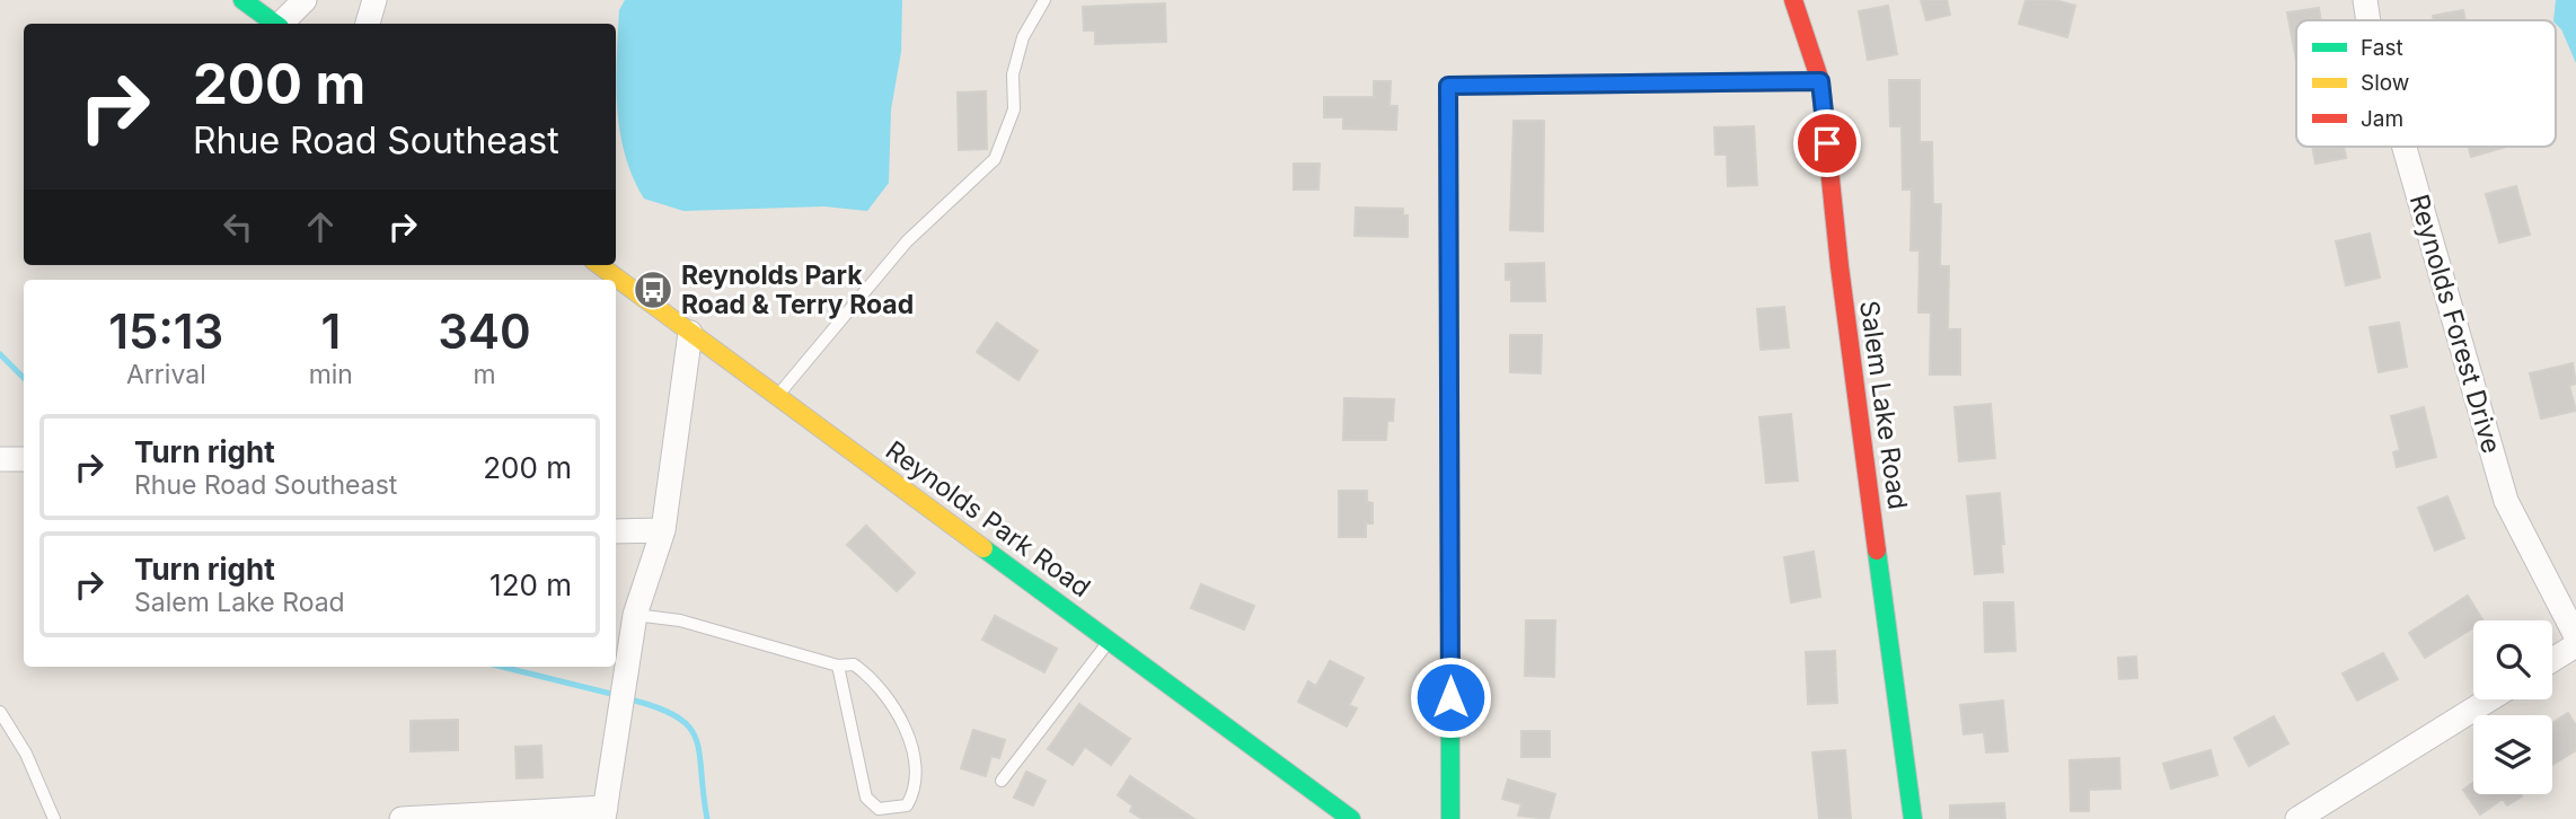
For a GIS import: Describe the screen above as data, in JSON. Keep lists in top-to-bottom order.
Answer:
{
  "streets": {
    "street": ["Reynolds Forest Drive", "Salem Lake Road", "Reynolds Park Road"]
  },
  "places": {
    "bus stop": ["Reynolds Park Road & Terry Road"]
  },
  "legend": ["Fast", "Slow", "Jam"],
  "page": {
    "turn": ["200 m", "Rhue Road Southeast"],
    "eta": [
      "15:13",
      "Arrival",
      "1",
      "min",
      "340",
      "m"
    ],
    "list": [
      {
        "name": "Turn right",
        "note": "Rhue Road Southeast",
        "value": "200 m"
      },
      {
        "name": "Turn right",
        "note": "Salem Lake Road",
        "value": "120 m"
      }
    ]
  }
}
